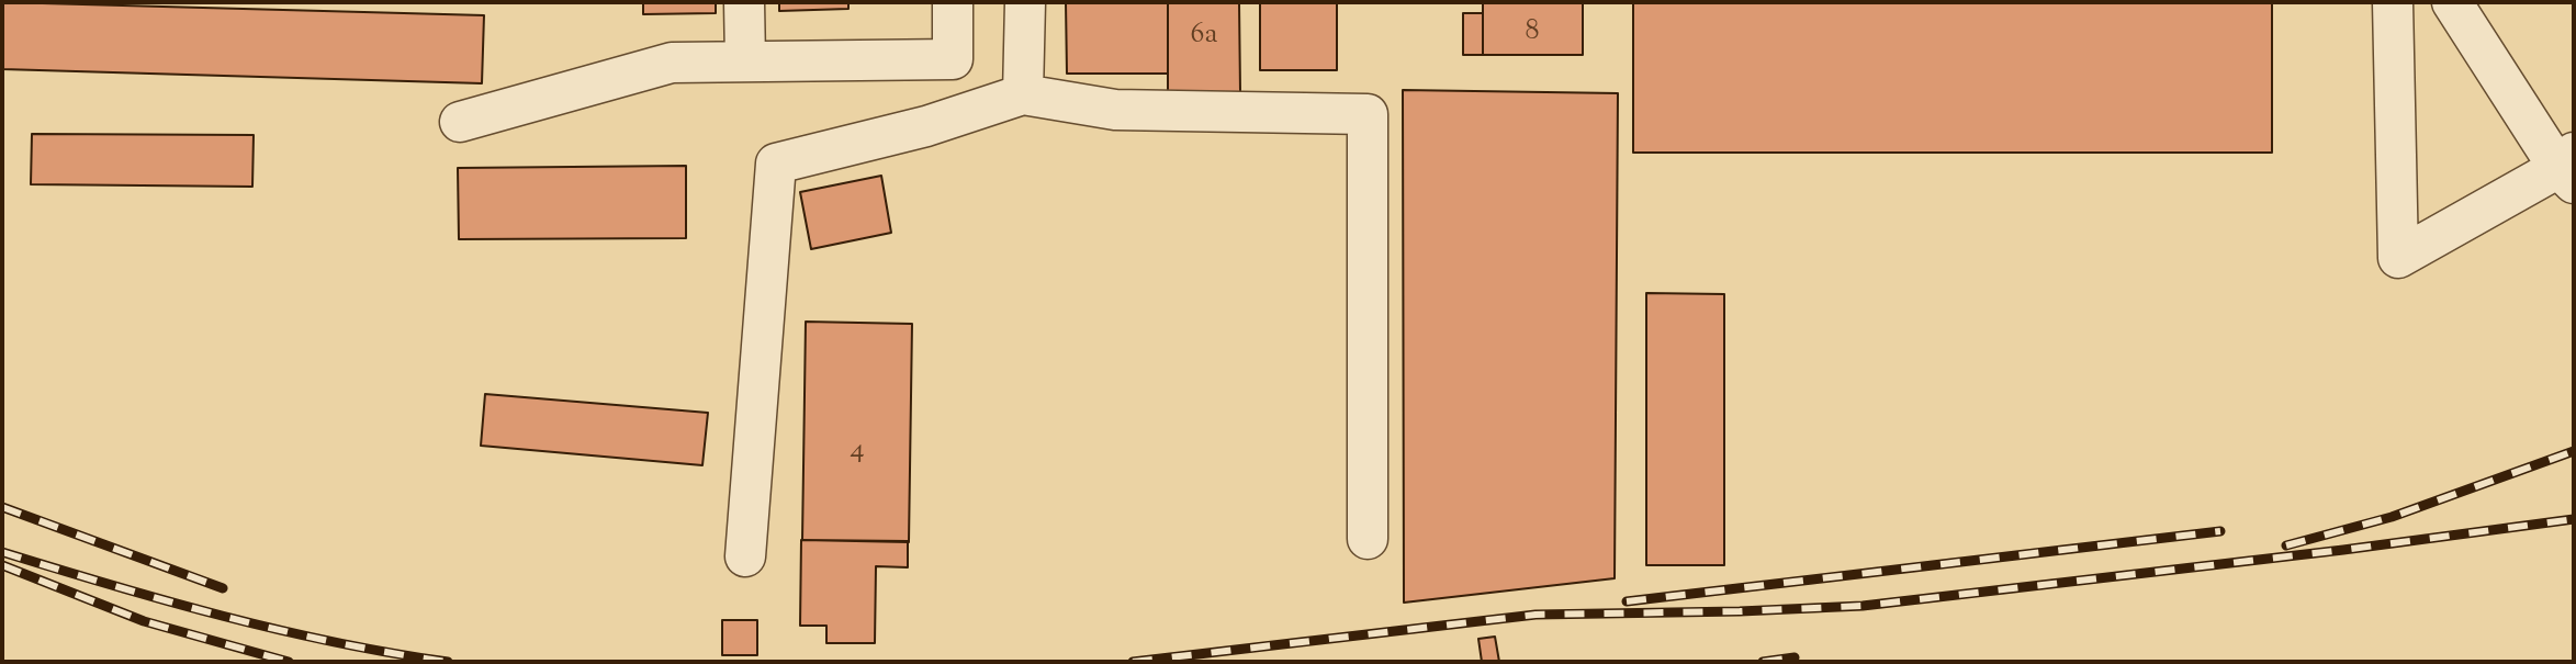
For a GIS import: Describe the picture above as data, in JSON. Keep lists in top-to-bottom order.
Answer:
{
  "house_numbers": ["8", "6a", "4"]
}
